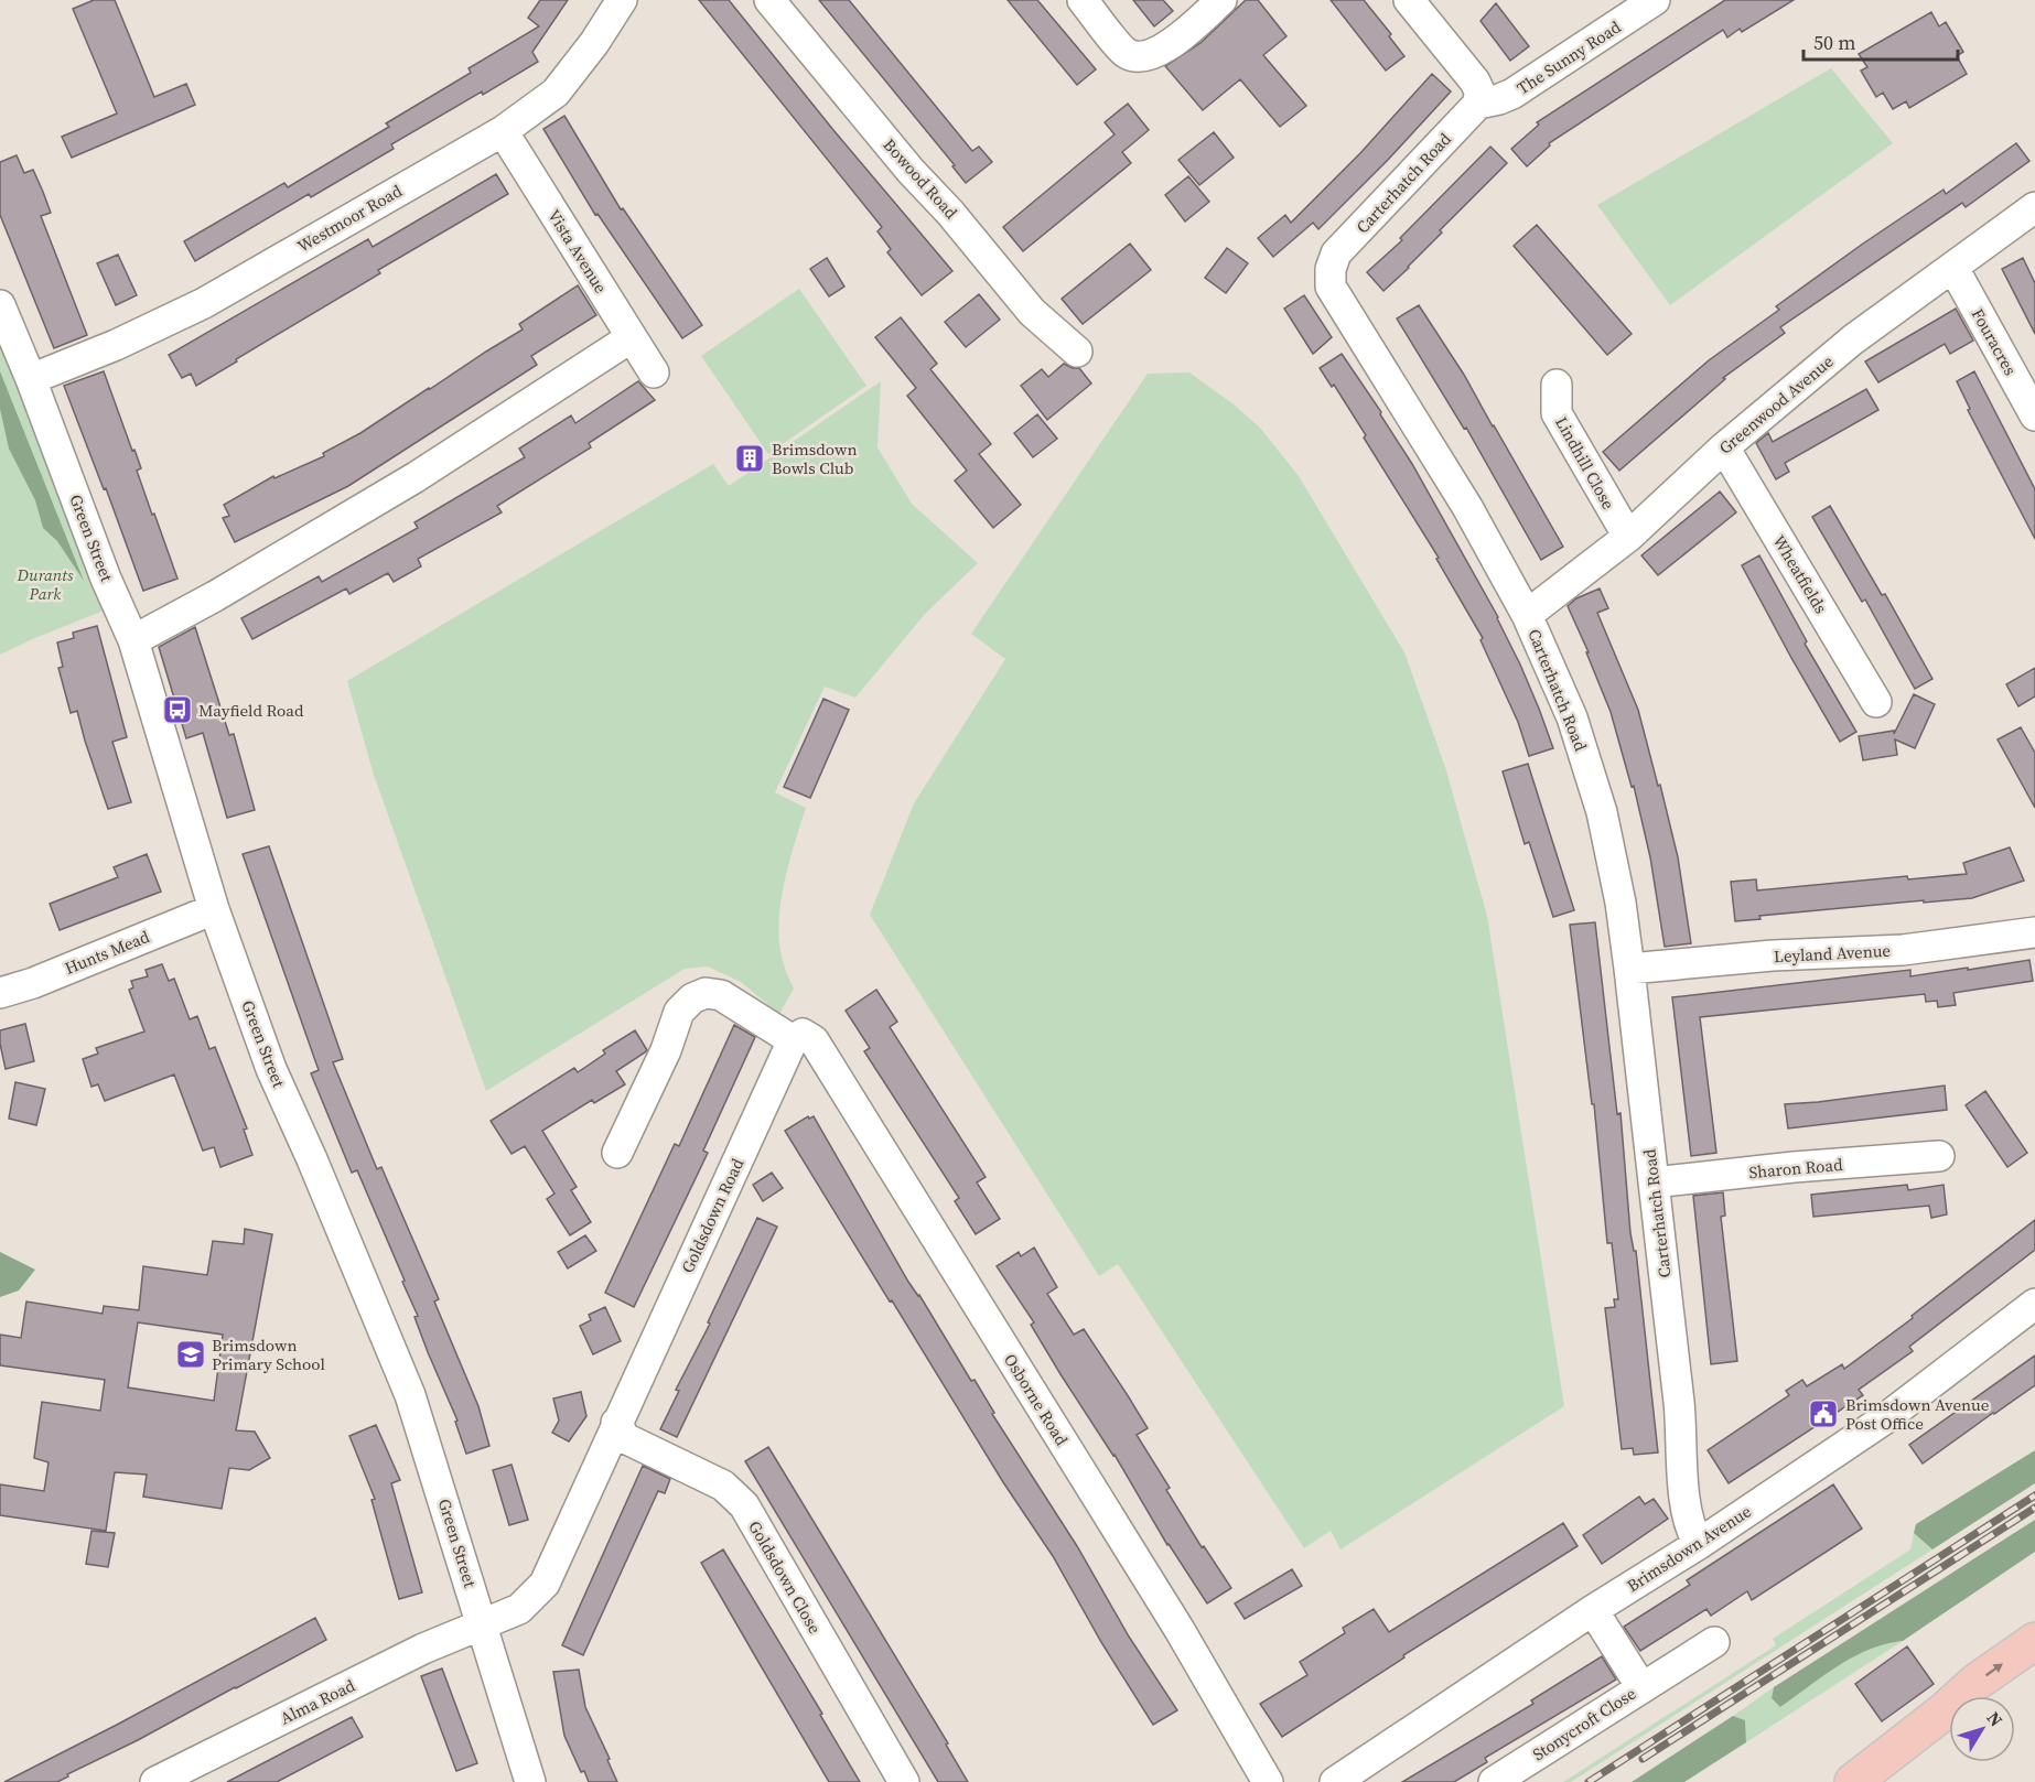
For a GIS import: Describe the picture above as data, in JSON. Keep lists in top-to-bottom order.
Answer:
{
  "streets": {
    "street": [
      "The Sunny Road",
      "Bowood Road",
      "Carterhatch Road",
      "Westmoor Road",
      "Vista Avenue",
      "Fouracres",
      "Greenwood Avenue",
      "Lindhill Close",
      "Green Street",
      "Wheatfields",
      "Hunts Mead",
      "Leyland Avenue",
      "Sharon Road",
      "Goldsdown Road",
      "Osborne Road",
      "Brimsdown Avenue",
      "Goldsdown Close",
      "Alma Road",
      "Stonycroft Close"
    ]
  },
  "crossings": [
    ["The Sunny Road", "Carterhatch Road"],
    ["Carterhatch Road", "Greenwood Avenue"],
    ["Carterhatch Road", "Leyland Avenue"],
    ["Carterhatch Road", "Sharon Road"],
    ["Carterhatch Road", "Brimsdown Avenue"],
    ["Westmoor Road", "Vista Avenue"],
    ["Westmoor Road", "Green Street"],
    ["Fouracres", "Greenwood Avenue"],
    ["Greenwood Avenue", "Lindhill Close"],
    ["Greenwood Avenue", "Wheatfields"],
    ["Green Street", "Hunts Mead"],
    ["Green Street", "Goldsdown Road"],
    ["Green Street", "Alma Road"],
    ["Goldsdown Road", "Osborne Road"],
    ["Goldsdown Road", "Goldsdown Close"],
    ["Goldsdown Road", "Alma Road"],
    ["Brimsdown Avenue", "Stonycroft Close"]
  ],
  "parks": ["Durants Park"],
  "places": {
    "building": ["Brimsdown Bowls Club"],
    "bus stop": ["Mayfield Road"],
    "school or university": ["Brimsdown Primary School"],
    "public building": ["Brimsdown Avenue Post Office"]
  },
  "scale_bar": "50 m",
  "north": "top right"
}
